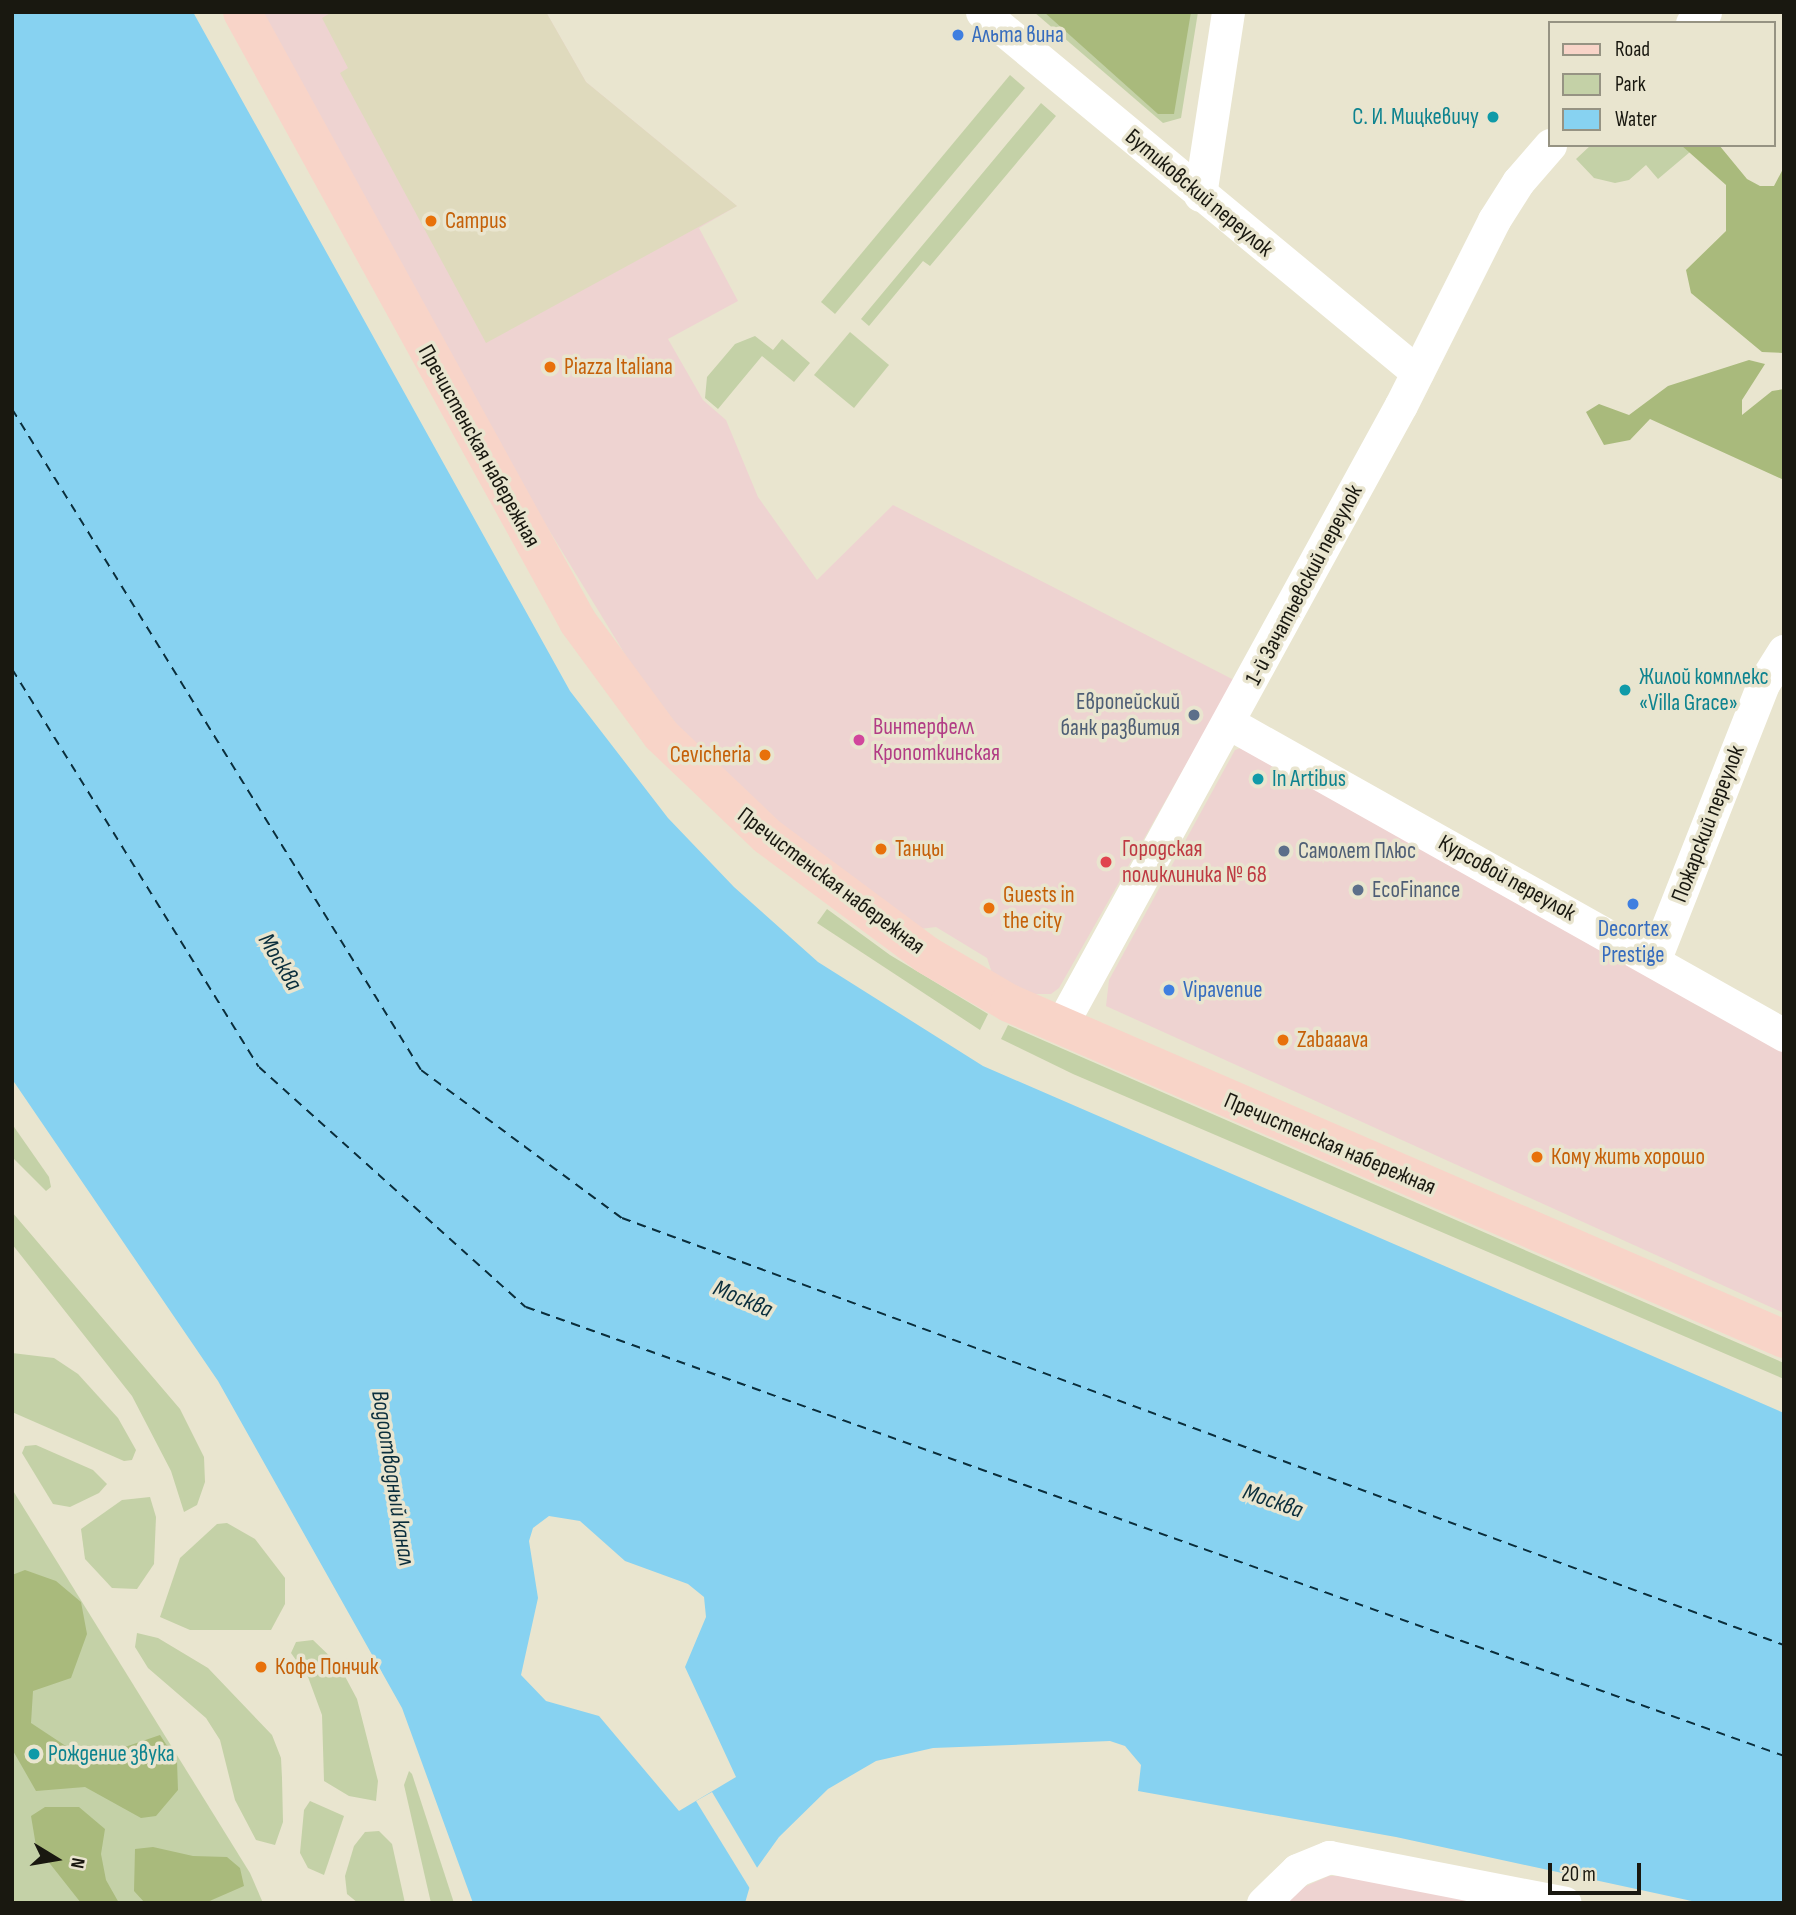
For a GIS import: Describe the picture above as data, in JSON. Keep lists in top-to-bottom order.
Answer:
{
  "streets": {
    "main road": ["Пречистенская набережная"],
    "street": [
      "Бутиковский переулок",
      "1-й Зачатьевский переулок",
      "Пожарский переулок",
      "Курсовой переулок"
    ]
  },
  "crossings": [
    ["Бутиковский переулок", "1-й Зачатьевский переулок"],
    ["Пречистенская набережная", "1-й Зачатьевский переулок"],
    ["1-й Зачатьевский переулок", "Курсовой переулок"],
    ["Пожарский переулок", "Курсовой переулок"]
  ],
  "water": ["Москва", "Водоотводный канал"],
  "places": [
    "Альта вина",
    "С. И. Мицкевичу",
    "Campus",
    "Piazza Italiana",
    "Жилой комплекс «Villa Grace»",
    "Европейский банк развития",
    "Винтерфелл Кропоткинская",
    "Cevicheria",
    "In Artibus",
    "Танцы",
    "Самолет Плюс",
    "Городская поликлиника № 68",
    "EcoFinance",
    "Decortex Prestige",
    "Guests in thе city",
    "Vipavenue",
    "Zabaaava",
    "Кому жить хорошо",
    "Кофе Пончик",
    "Рождение звука"
  ],
  "legend": ["Road", "Park", "Water"],
  "scale_bar": "20 m",
  "north": "right"
}
